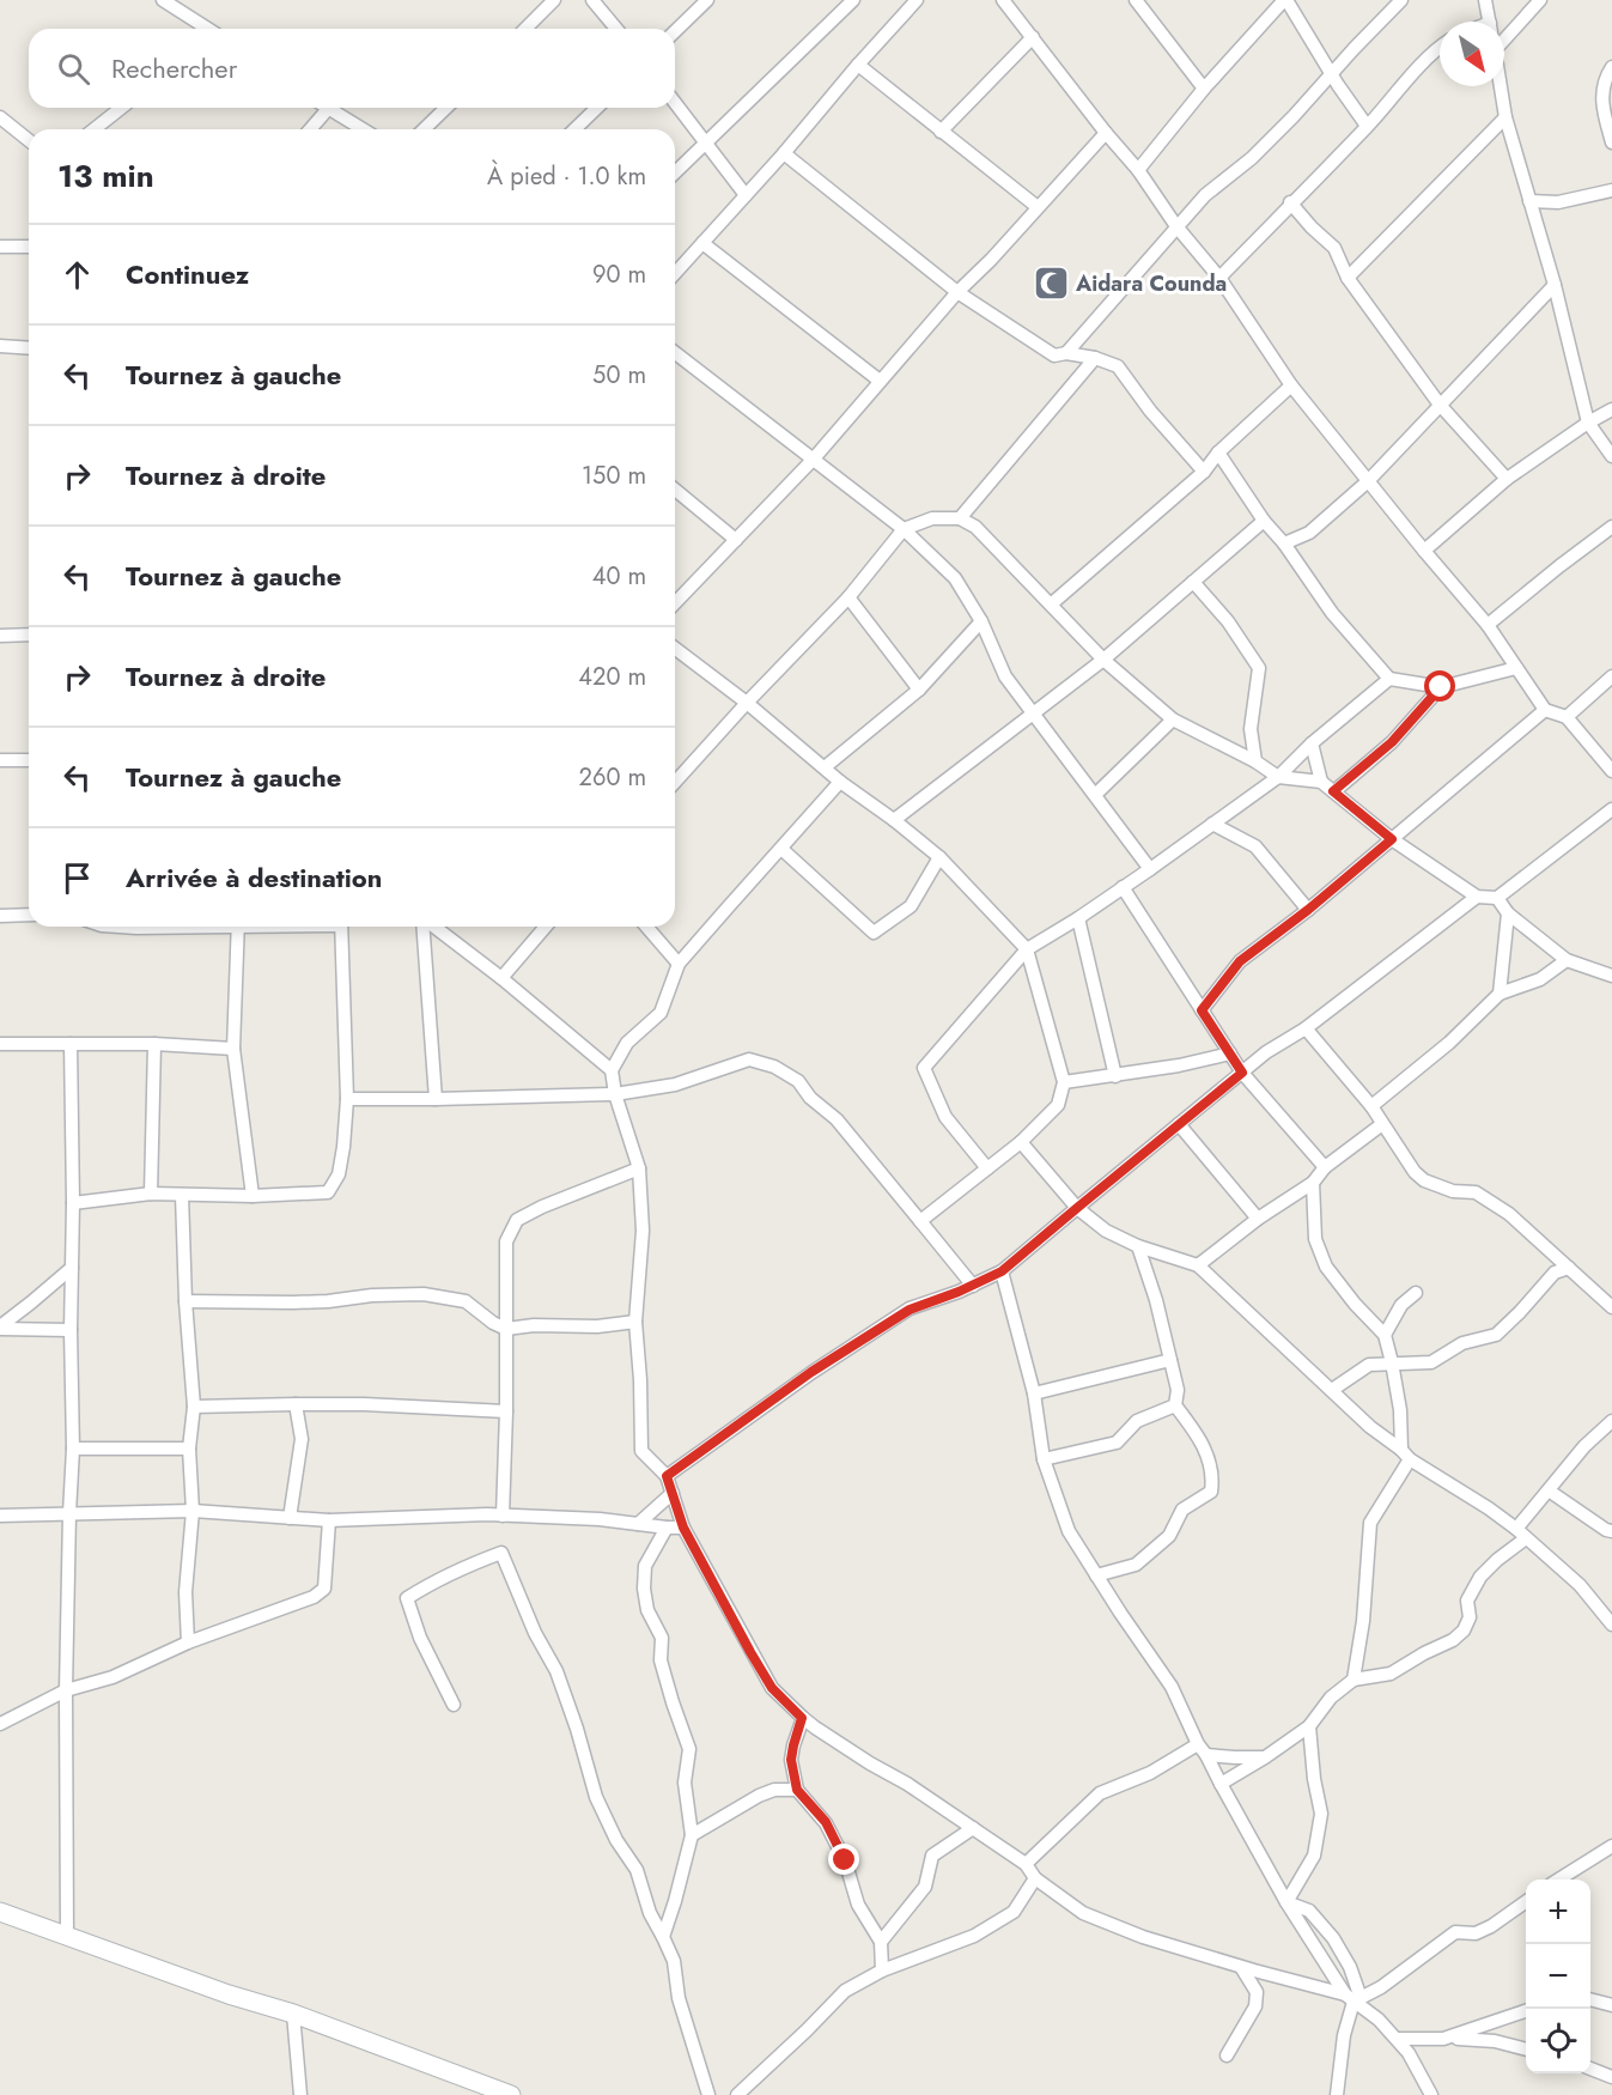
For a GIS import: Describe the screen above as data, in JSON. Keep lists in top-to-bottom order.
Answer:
{
  "places": {
    "mosque": ["Aidara Counda"]
  },
  "north": "bottom right",
  "page": {
    "search": "Rechercher",
    "heading": ["13 min", "À pied · 1.0 km"],
    "list": [
      ["Continuez", "90 m"],
      ["Tournez à gauche", "50 m"],
      ["Tournez à droite", "150 m"],
      ["Tournez à gauche", "40 m"],
      ["Tournez à droite", "420 m"],
      ["Tournez à gauche", "260 m"],
      "Arrivée à destination"
    ],
    "map_buttons": ["+", "−"]
  }
}
